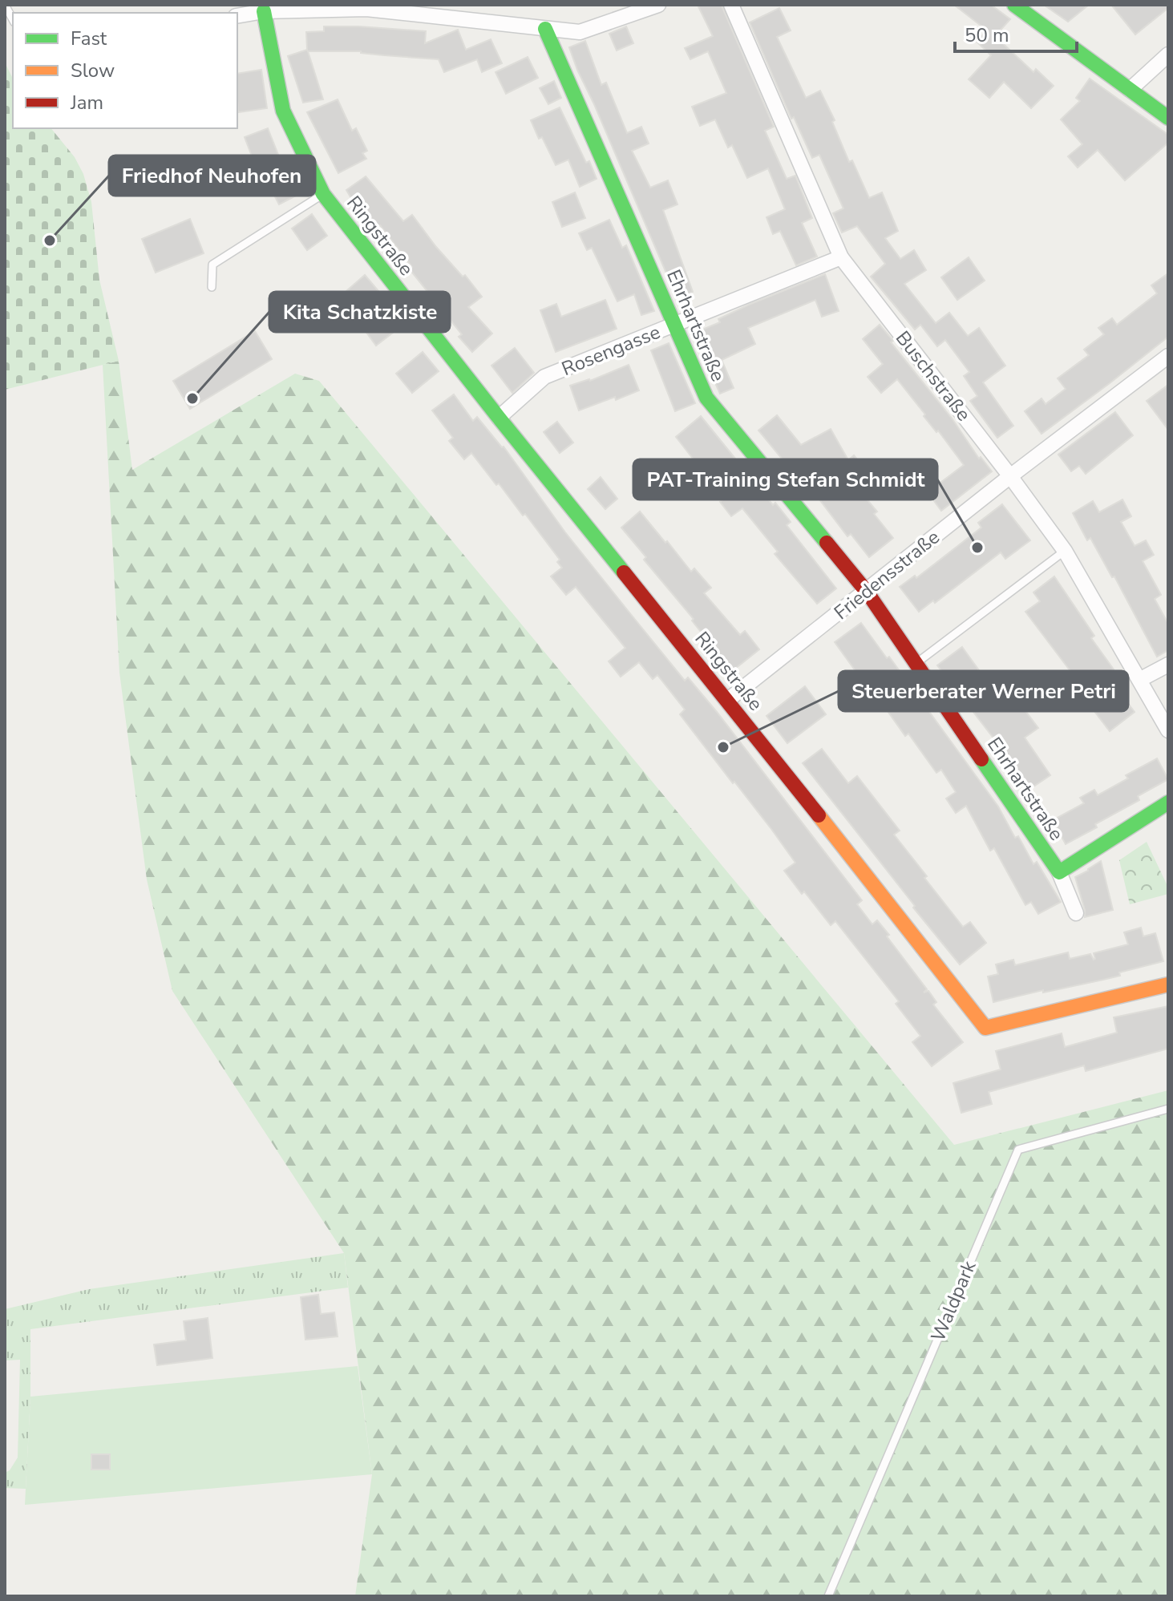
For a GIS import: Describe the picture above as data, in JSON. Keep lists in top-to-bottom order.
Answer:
{
  "streets": {
    "street": [
      "Ringstraße",
      "Ehrhartstraße",
      "Rosengasse",
      "Buschstraße",
      "Friedensstraße"
    ],
    "lane": ["Waldpark"]
  },
  "crossings": [
    ["Ringstraße", "Rosengasse"],
    ["Ringstraße", "Friedensstraße"],
    ["Ehrhartstraße", "Rosengasse"],
    ["Ehrhartstraße", "Friedensstraße"],
    ["Rosengasse", "Buschstraße"],
    ["Buschstraße", "Friedensstraße"]
  ],
  "places": [
    "Friedhof Neuhofen",
    "Kita Schatzkiste",
    "PAT-Training Stefan Schmidt",
    "Steuerberater Werner Petri"
  ],
  "legend": ["Fast", "Slow", "Jam"],
  "scale_bar": "50 m"
}
